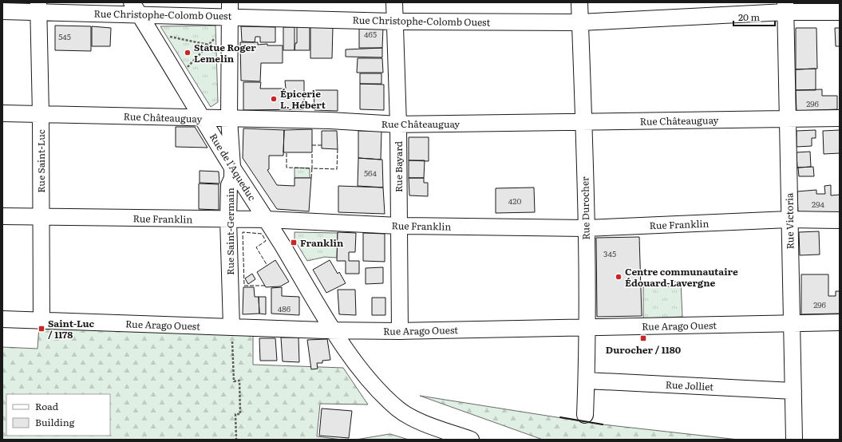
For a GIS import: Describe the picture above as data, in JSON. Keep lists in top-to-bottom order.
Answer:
{
  "streets": {
    "street": [
      "Rue Christophe-Colomb Ouest",
      "Rue Châteauguay",
      "Rue Saint-Luc",
      "Rue de l'Aqueduc",
      "Rue Bayard",
      "Rue Durocher",
      "Rue Franklin",
      "Rue Victoria",
      "Rue Saint-Germain",
      "Rue Arago Ouest",
      "Rue Jolliet"
    ]
  },
  "crossings": [
    ["Rue Christophe-Colomb Ouest", "Rue Saint-Luc"],
    ["Rue Christophe-Colomb Ouest", "Rue de l'Aqueduc"],
    ["Rue Christophe-Colomb Ouest", "Rue Bayard"],
    ["Rue Christophe-Colomb Ouest", "Rue Durocher"],
    ["Rue Christophe-Colomb Ouest", "Rue Victoria"],
    ["Rue Christophe-Colomb Ouest", "Rue Saint-Germain"],
    ["Rue Châteauguay", "Rue Saint-Luc"],
    ["Rue Châteauguay", "Rue de l'Aqueduc"],
    ["Rue Châteauguay", "Rue Bayard"],
    ["Rue Châteauguay", "Rue Durocher"],
    ["Rue Châteauguay", "Rue Victoria"],
    ["Rue Châteauguay", "Rue Saint-Germain"],
    ["Rue Saint-Luc", "Rue Franklin"],
    ["Rue Saint-Luc", "Rue Arago Ouest"],
    ["Rue de l'Aqueduc", "Rue Franklin"],
    ["Rue de l'Aqueduc", "Rue Saint-Germain"],
    ["Rue de l'Aqueduc", "Rue Arago Ouest"],
    ["Rue Bayard", "Rue Franklin"],
    ["Rue Bayard", "Rue Arago Ouest"],
    ["Rue Durocher", "Rue Franklin"],
    ["Rue Durocher", "Rue Arago Ouest"],
    ["Rue Durocher", "Rue Jolliet"],
    ["Rue Franklin", "Rue Victoria"],
    ["Rue Franklin", "Rue Saint-Germain"],
    ["Rue Victoria", "Rue Arago Ouest"],
    ["Rue Victoria", "Rue Jolliet"],
    ["Rue Saint-Germain", "Rue Arago Ouest"]
  ],
  "places": {
    "other": ["Statue Roger Lemelin", "Épicerie L. Hébert", "Centre communautaire Édouard-Lavergne"],
    "transit": ["Franklin", "Saint-Luc / 1178", "Durocher / 1180"]
  },
  "house_numbers": [
    "465",
    "545",
    "296",
    "564",
    "420",
    "294",
    "345",
    "296",
    "486"
  ],
  "legend": ["Road", "Building"],
  "scale_bar": "20 m"
}
